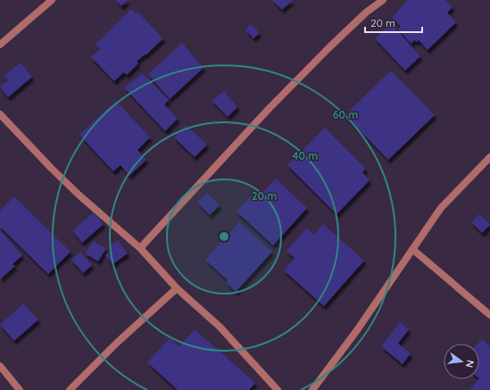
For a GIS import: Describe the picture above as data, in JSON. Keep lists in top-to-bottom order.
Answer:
{
  "scale_bar": "20 m",
  "north": "right",
  "rings": ["60 m", "40 m", "20 m"]
}
